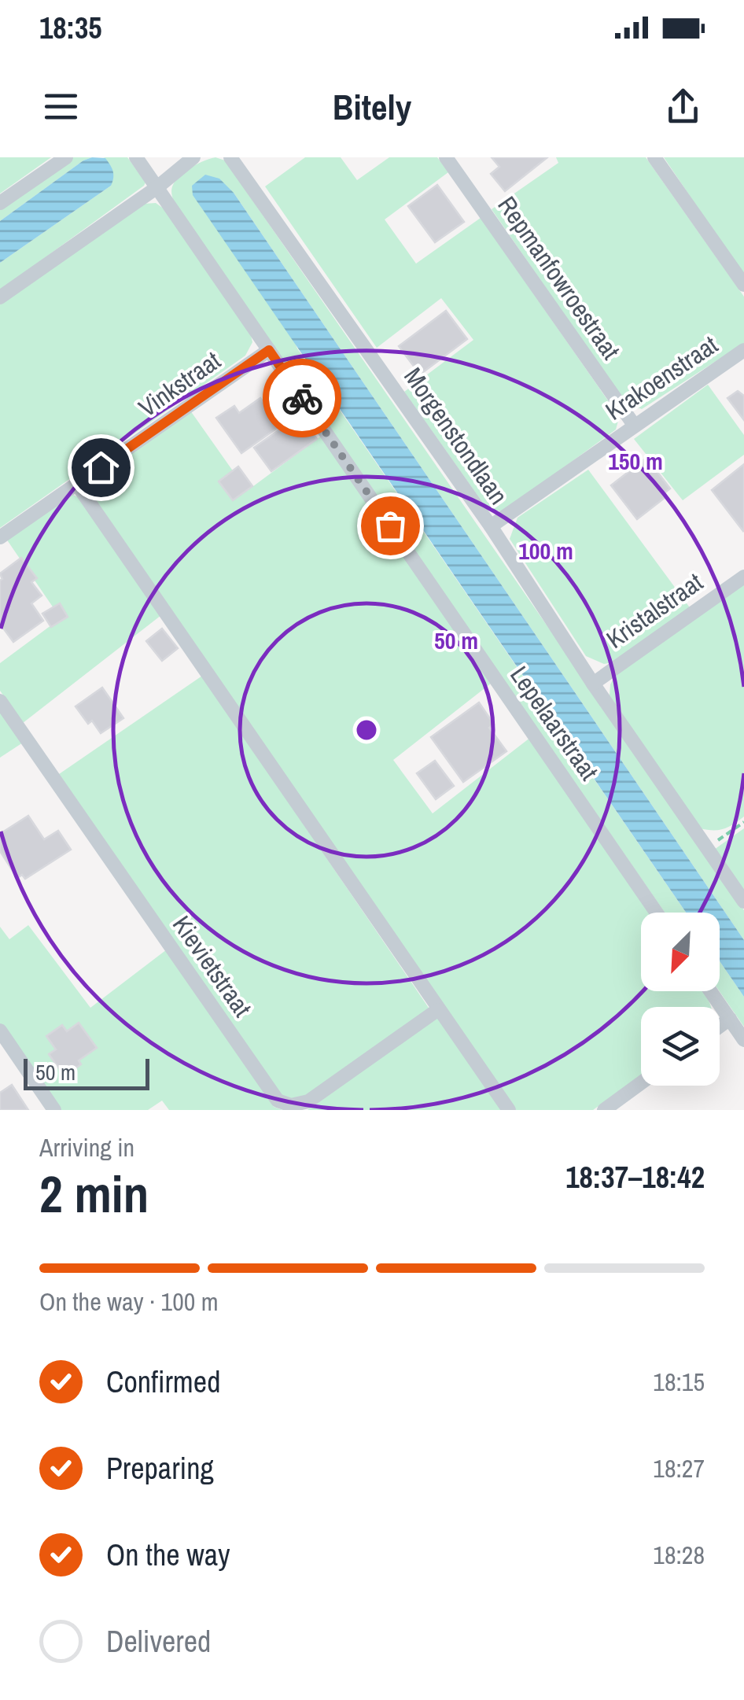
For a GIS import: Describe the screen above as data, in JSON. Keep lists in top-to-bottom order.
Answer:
{
  "streets": {
    "street": [
      "Repmanfowroestraat",
      "Krakoenstraat",
      "Vinkstraat",
      "Morgenstondlaan",
      "Kristalstraat",
      "Lepelaarstraat",
      "Kievietstraat"
    ]
  },
  "crossings": [
    ["Repmanfowroestraat", "Krakoenstraat"],
    ["Krakoenstraat", "Morgenstondlaan"],
    ["Vinkstraat", "Lepelaarstraat"],
    ["Morgenstondlaan", "Kristalstraat"]
  ],
  "scale_bar": "50 m",
  "north": "bottom left",
  "page": {
    "status": "18:35",
    "header": "Bitely",
    "scale": "50 m",
    "heading": ["2 min", "Arriving in", "18:37–18:42"],
    "bar": "On the way · 100 m",
    "list": [
      ["Confirmed", "18:15"],
      ["Preparing", "18:27"],
      ["On the way", "18:28"],
      "Delivered"
    ]
  },
  "rings": ["150 m", "100 m", "50 m"]
}
